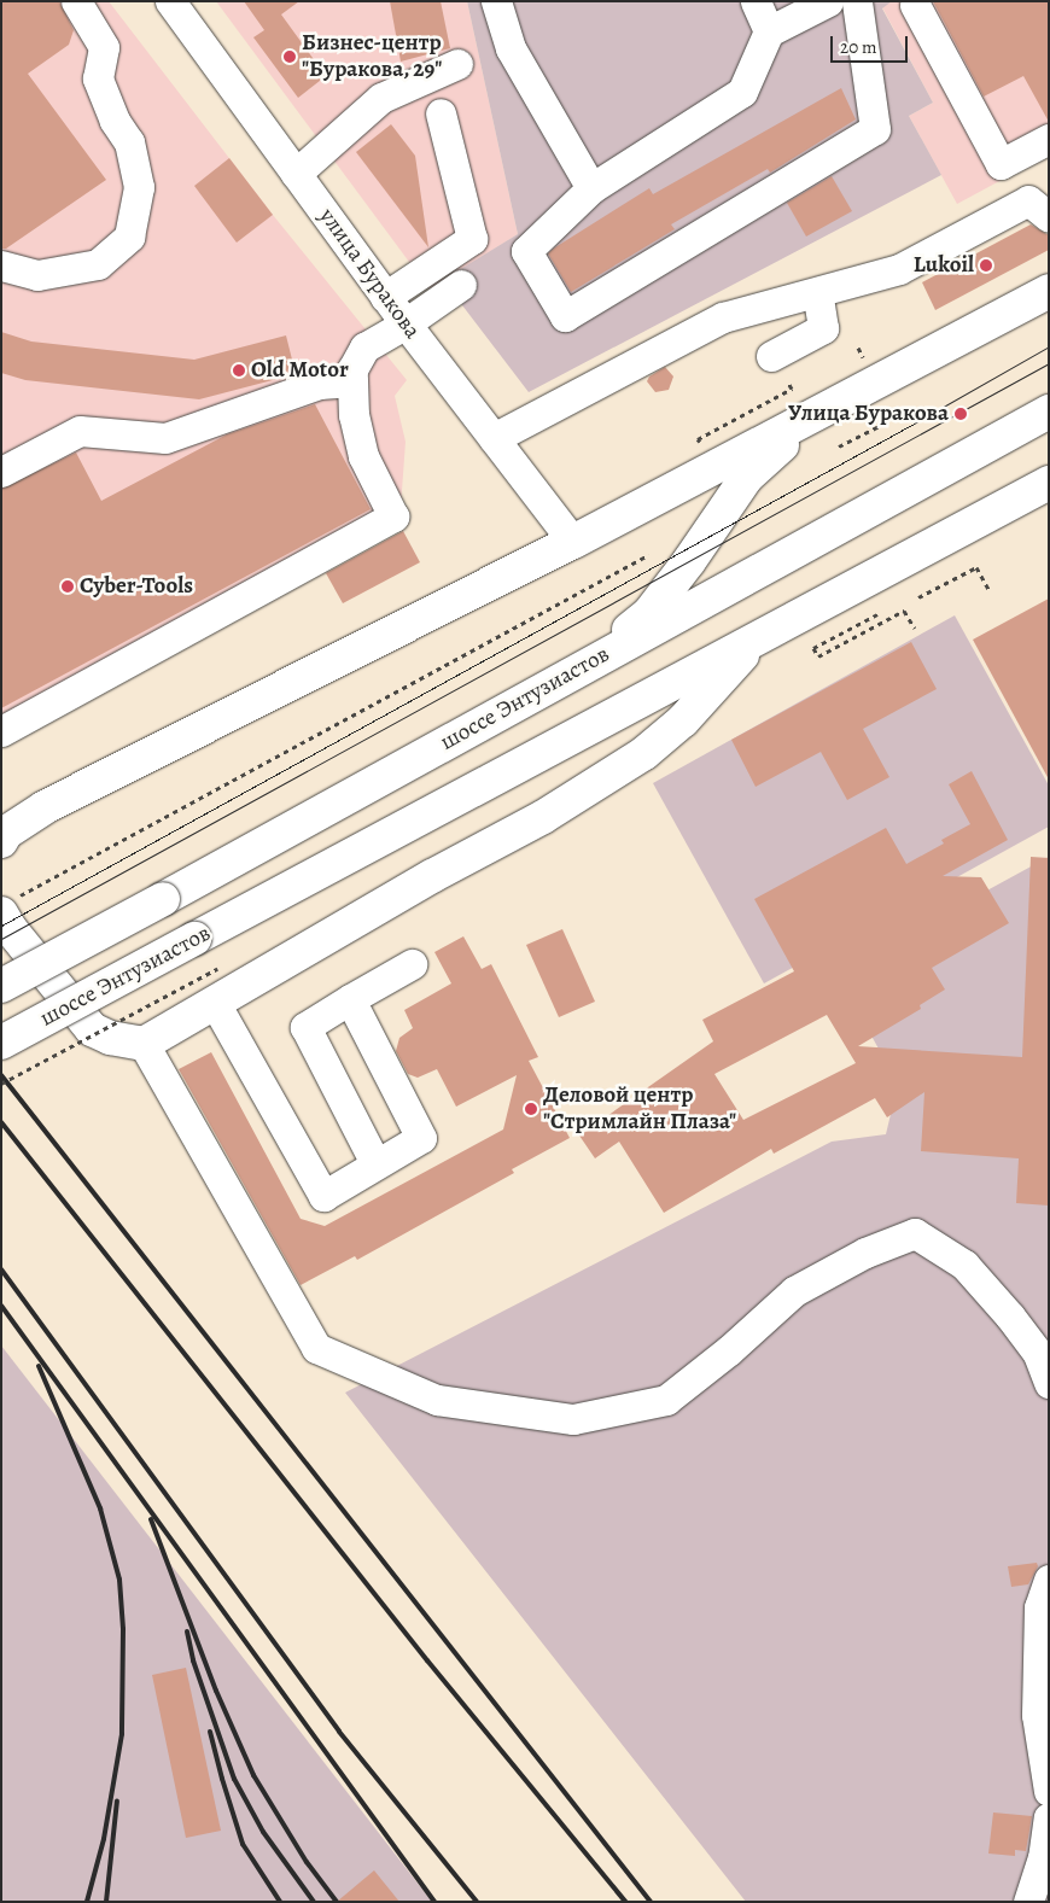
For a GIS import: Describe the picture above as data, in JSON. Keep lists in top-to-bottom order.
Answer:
{
  "streets": {
    "main road": ["шоссе Энтузиастов"],
    "street": ["улица Буракова"]
  },
  "places": [
    "Бизнес-центр \"Буракова, 29\"",
    "Lukoil",
    "Old Motor",
    "Улица Буракова",
    "Cyber-Tools",
    "Деловой центр \"Стримлайн Плаза\""
  ],
  "scale_bar": "20 m"
}
